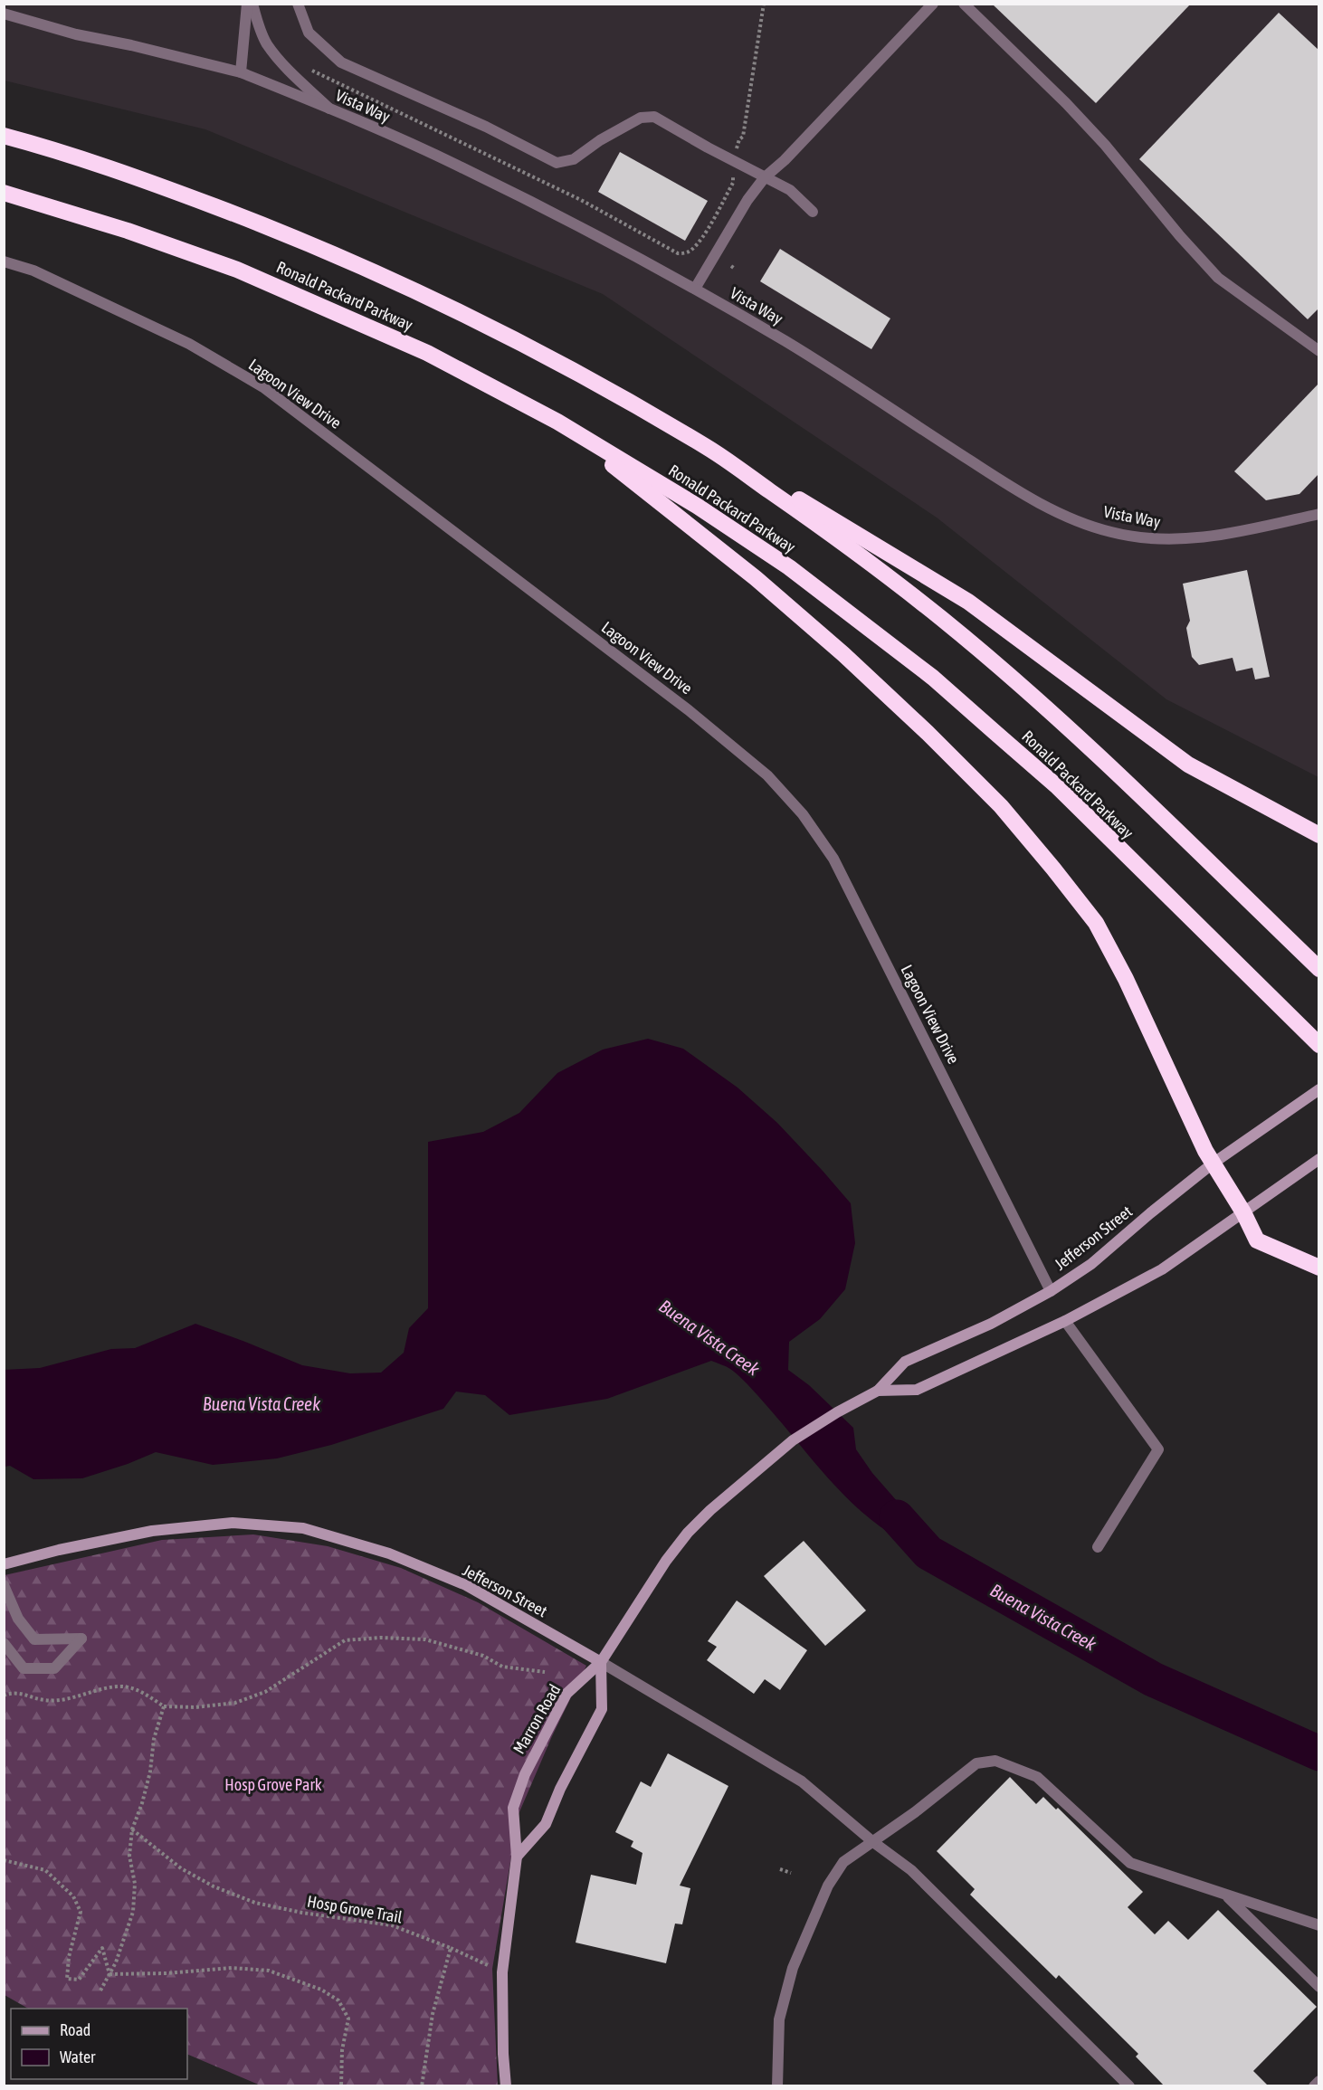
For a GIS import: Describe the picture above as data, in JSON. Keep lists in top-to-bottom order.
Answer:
{
  "streets": {
    "highway": ["Ronald Packard Parkway"],
    "main road": ["Jefferson Street", "Marron Road"],
    "street": ["Vista Way", "Lagoon View Drive"],
    "path": ["Hosp Grove Trail"]
  },
  "crossings": [
    ["Lagoon View Drive", "Jefferson Street"],
    ["Jefferson Street", "Marron Road"],
    ["Marron Road", "Hosp Grove Trail"]
  ],
  "water": ["Buena Vista Creek"],
  "parks": ["Hosp Grove Park"],
  "legend": ["Road", "Water"]
}
